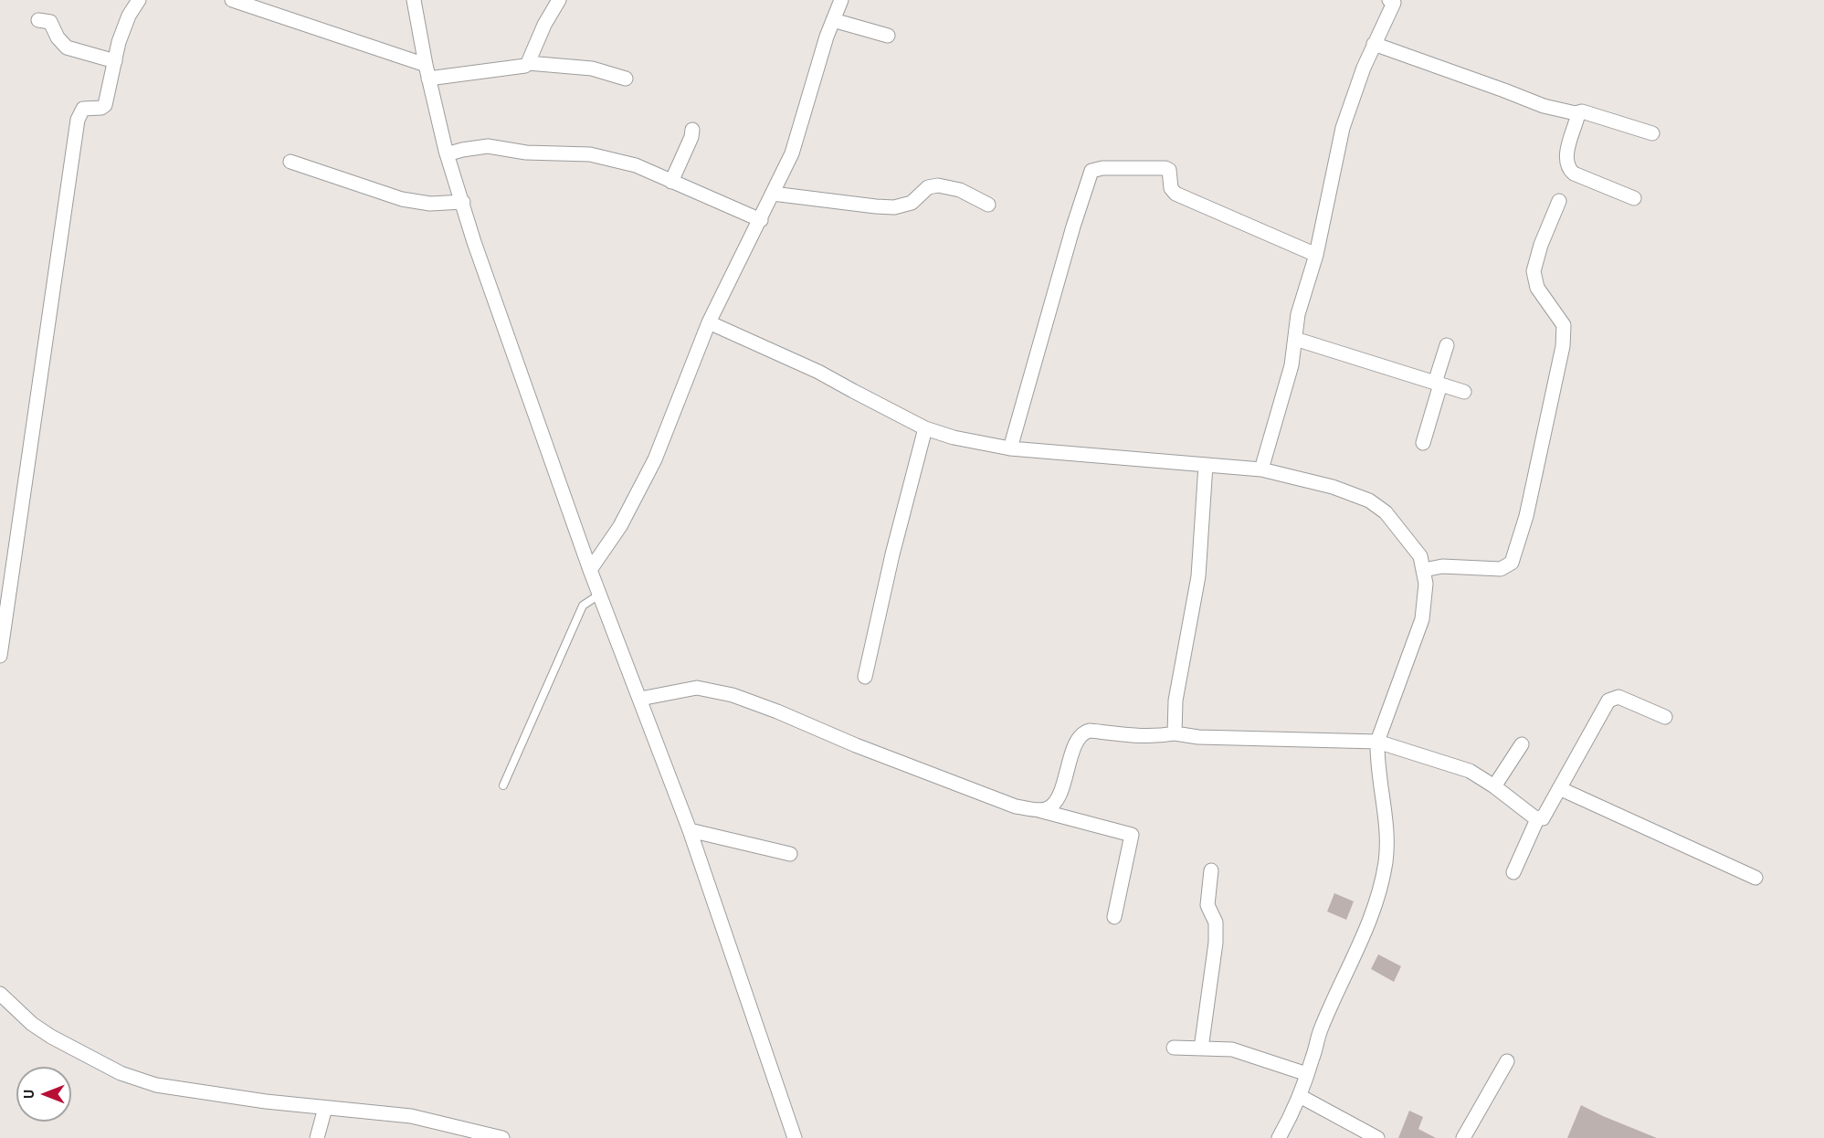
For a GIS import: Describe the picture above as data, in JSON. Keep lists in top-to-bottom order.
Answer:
{
  "north": "left"
}
